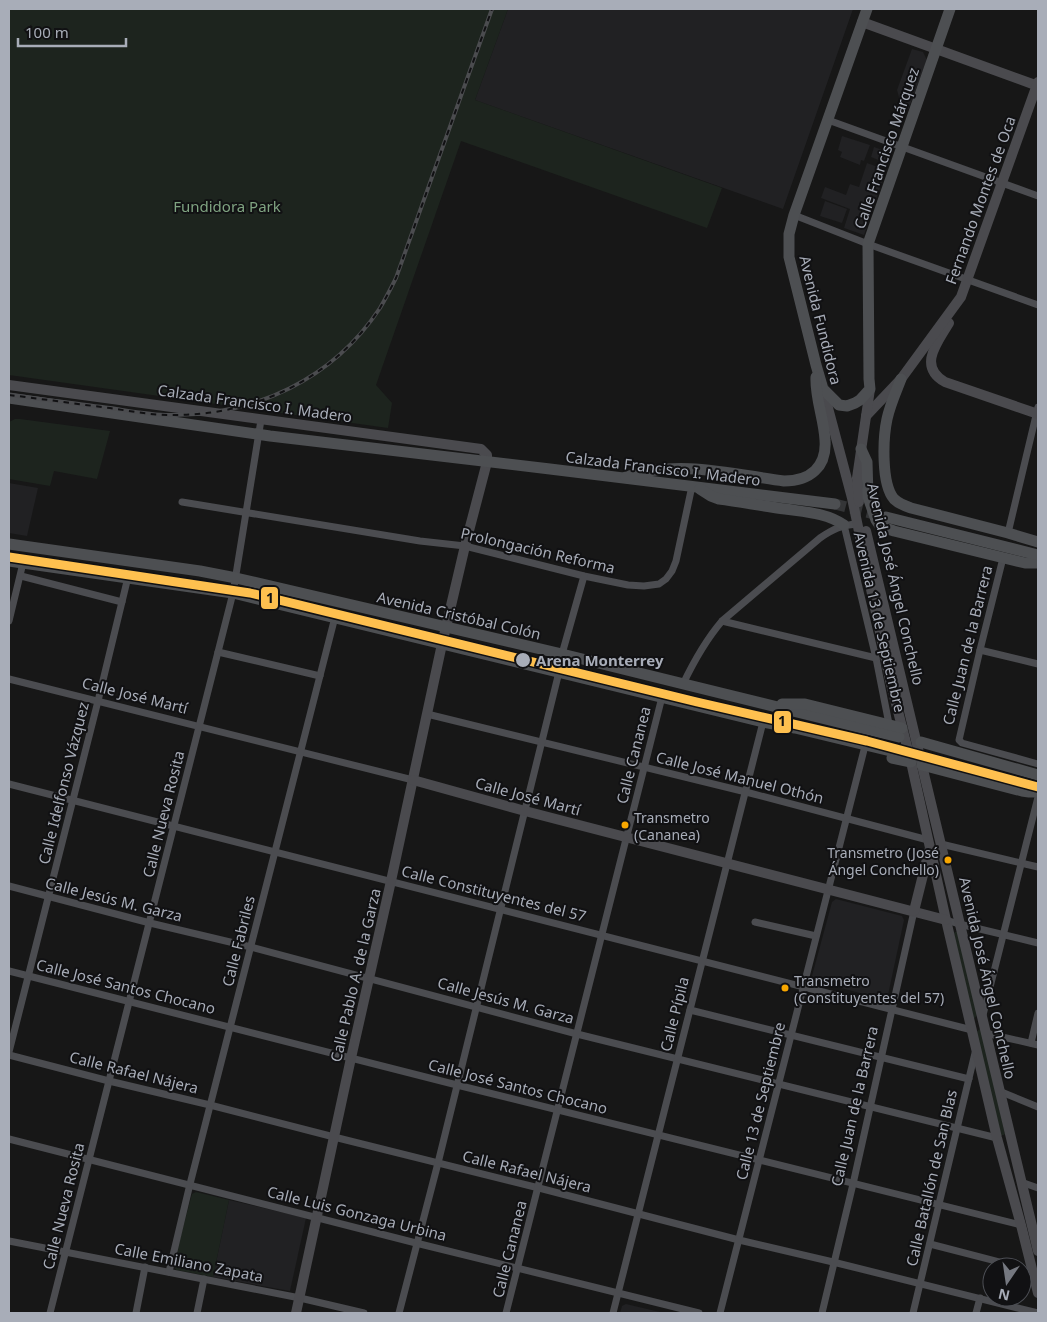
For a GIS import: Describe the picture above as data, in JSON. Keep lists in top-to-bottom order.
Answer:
{
  "streets": {
    "main road": [
      "Calle Francisco Márquez",
      "Avenida Fundidora",
      "Calzada Francisco I. Madero",
      "Avenida Cristóbal Colón"
    ],
    "street": [
      "Fernando Montes de Oca",
      "Prolongación Reforma",
      "Avenida José Ángel Conchello",
      "Avenida 13 de Septiembre",
      "Calle Juan de la Barrera",
      "Calle José Martí",
      "Calle Cananea",
      "Calle José Manuel Othón",
      "Calle Idelfonso Vázquez",
      "Calle Nueva Rosita",
      "Calle Constituyentes del 57",
      "Calle Jesús M. Garza",
      "Calle Fabriles",
      "Calle Pablo A. de la Garza",
      "Calle José Santos Chocano",
      "Calle Pípila",
      "Calle Rafael Nájera",
      "Calle 13 de Septiembre",
      "Calle Batallón de San Blas",
      "Calle Luis Gonzaga Urbina",
      "Calle Emiliano Zapata"
    ]
  },
  "crossings": [
    ["Calle Francisco Márquez", "Avenida José Ángel Conchello"],
    ["Fernando Montes de Oca", "Avenida José Ángel Conchello"],
    ["Avenida Fundidora", "Avenida José Ángel Conchello"],
    ["Calzada Francisco I. Madero", "Prolongación Reforma"],
    ["Calzada Francisco I. Madero", "Calle Nueva Rosita"],
    ["Prolongación Reforma", "Calle Nueva Rosita"],
    ["Avenida José Ángel Conchello", "Avenida Cristóbal Colón"],
    ["Avenida José Ángel Conchello", "Calle Juan de la Barrera"],
    ["Avenida José Ángel Conchello", "Calle José Martí"],
    ["Avenida José Ángel Conchello", "Calle José Manuel Othón"],
    ["Avenida José Ángel Conchello", "Calle Constituyentes del 57"],
    ["Avenida José Ángel Conchello", "Calle Jesús M. Garza"],
    ["Avenida José Ángel Conchello", "Calle José Santos Chocano"],
    ["Avenida José Ángel Conchello", "Calle Batallón de San Blas"],
    ["Avenida Cristóbal Colón", "Calle Cananea"],
    ["Avenida Cristóbal Colón", "Calle Idelfonso Vázquez"],
    ["Avenida Cristóbal Colón", "Calle Nueva Rosita"],
    ["Avenida Cristóbal Colón", "Calle Fabriles"],
    ["Avenida Cristóbal Colón", "Calle Pablo A. de la Garza"],
    ["Avenida Cristóbal Colón", "Calle Pípila"],
    ["Calle Juan de la Barrera", "Calle José Martí"],
    ["Calle Juan de la Barrera", "Calle José Manuel Othón"],
    ["Calle Juan de la Barrera", "Calle Constituyentes del 57"],
    ["Calle Juan de la Barrera", "Calle Jesús M. Garza"],
    ["Calle Juan de la Barrera", "Calle José Santos Chocano"],
    ["Calle Juan de la Barrera", "Calle Rafael Nájera"],
    ["Calle José Martí", "Calle Cananea"],
    ["Calle José Martí", "Calle Idelfonso Vázquez"],
    ["Calle José Martí", "Calle Nueva Rosita"],
    ["Calle José Martí", "Calle Fabriles"],
    ["Calle José Martí", "Calle Pablo A. de la Garza"],
    ["Calle José Martí", "Calle Pípila"],
    ["Calle José Martí", "Calle 13 de Septiembre"],
    ["Calle Cananea", "Calle José Manuel Othón"],
    ["Calle Cananea", "Calle Constituyentes del 57"],
    ["Calle Cananea", "Calle Jesús M. Garza"],
    ["Calle Cananea", "Calle José Santos Chocano"],
    ["Calle Cananea", "Calle Rafael Nájera"],
    ["Calle Cananea", "Calle Luis Gonzaga Urbina"],
    ["Calle José Manuel Othón", "Calle Pablo A. de la Garza"],
    ["Calle José Manuel Othón", "Calle Pípila"],
    ["Calle José Manuel Othón", "Calle 13 de Septiembre"],
    ["Calle Idelfonso Vázquez", "Calle Constituyentes del 57"],
    ["Calle Idelfonso Vázquez", "Calle Jesús M. Garza"],
    ["Calle Idelfonso Vázquez", "Calle José Santos Chocano"],
    ["Calle Idelfonso Vázquez", "Calle Rafael Nájera"],
    ["Calle Nueva Rosita", "Calle Constituyentes del 57"],
    ["Calle Nueva Rosita", "Calle Jesús M. Garza"],
    ["Calle Nueva Rosita", "Calle José Santos Chocano"],
    ["Calle Nueva Rosita", "Calle Rafael Nájera"],
    ["Calle Nueva Rosita", "Calle Luis Gonzaga Urbina"],
    ["Calle Nueva Rosita", "Calle Emiliano Zapata"],
    ["Calle Constituyentes del 57", "Calle Fabriles"],
    ["Calle Constituyentes del 57", "Calle Pablo A. de la Garza"],
    ["Calle Constituyentes del 57", "Calle Pípila"],
    ["Calle Constituyentes del 57", "Calle 13 de Septiembre"],
    ["Calle Jesús M. Garza", "Calle Fabriles"],
    ["Calle Jesús M. Garza", "Calle Pablo A. de la Garza"],
    ["Calle Jesús M. Garza", "Calle Pípila"],
    ["Calle Jesús M. Garza", "Calle 13 de Septiembre"],
    ["Calle Jesús M. Garza", "Calle Batallón de San Blas"],
    ["Calle Fabriles", "Calle José Santos Chocano"],
    ["Calle Fabriles", "Calle Rafael Nájera"],
    ["Calle Fabriles", "Calle Luis Gonzaga Urbina"],
    ["Calle Fabriles", "Calle Emiliano Zapata"],
    ["Calle Pablo A. de la Garza", "Calle José Santos Chocano"],
    ["Calle Pablo A. de la Garza", "Calle Rafael Nájera"],
    ["Calle Pablo A. de la Garza", "Calle Luis Gonzaga Urbina"],
    ["Calle Pablo A. de la Garza", "Calle Emiliano Zapata"],
    ["Calle José Santos Chocano", "Calle Pípila"],
    ["Calle José Santos Chocano", "Calle 13 de Septiembre"],
    ["Calle José Santos Chocano", "Calle Batallón de San Blas"],
    ["Calle Pípila", "Calle Rafael Nájera"],
    ["Calle Pípila", "Calle Luis Gonzaga Urbina"],
    ["Calle Rafael Nájera", "Calle 13 de Septiembre"],
    ["Calle Rafael Nájera", "Calle Batallón de San Blas"]
  ],
  "parks": ["Fundidora Park"],
  "places": [
    "Arena Monterrey",
    "Transmetro (Cananea)",
    "Transmetro (José Ángel Conchello)",
    "Transmetro (Constituyentes del 57)"
  ],
  "lines": ["transit line 1"],
  "scale_bar": "100 m",
  "north": "bottom"
}
